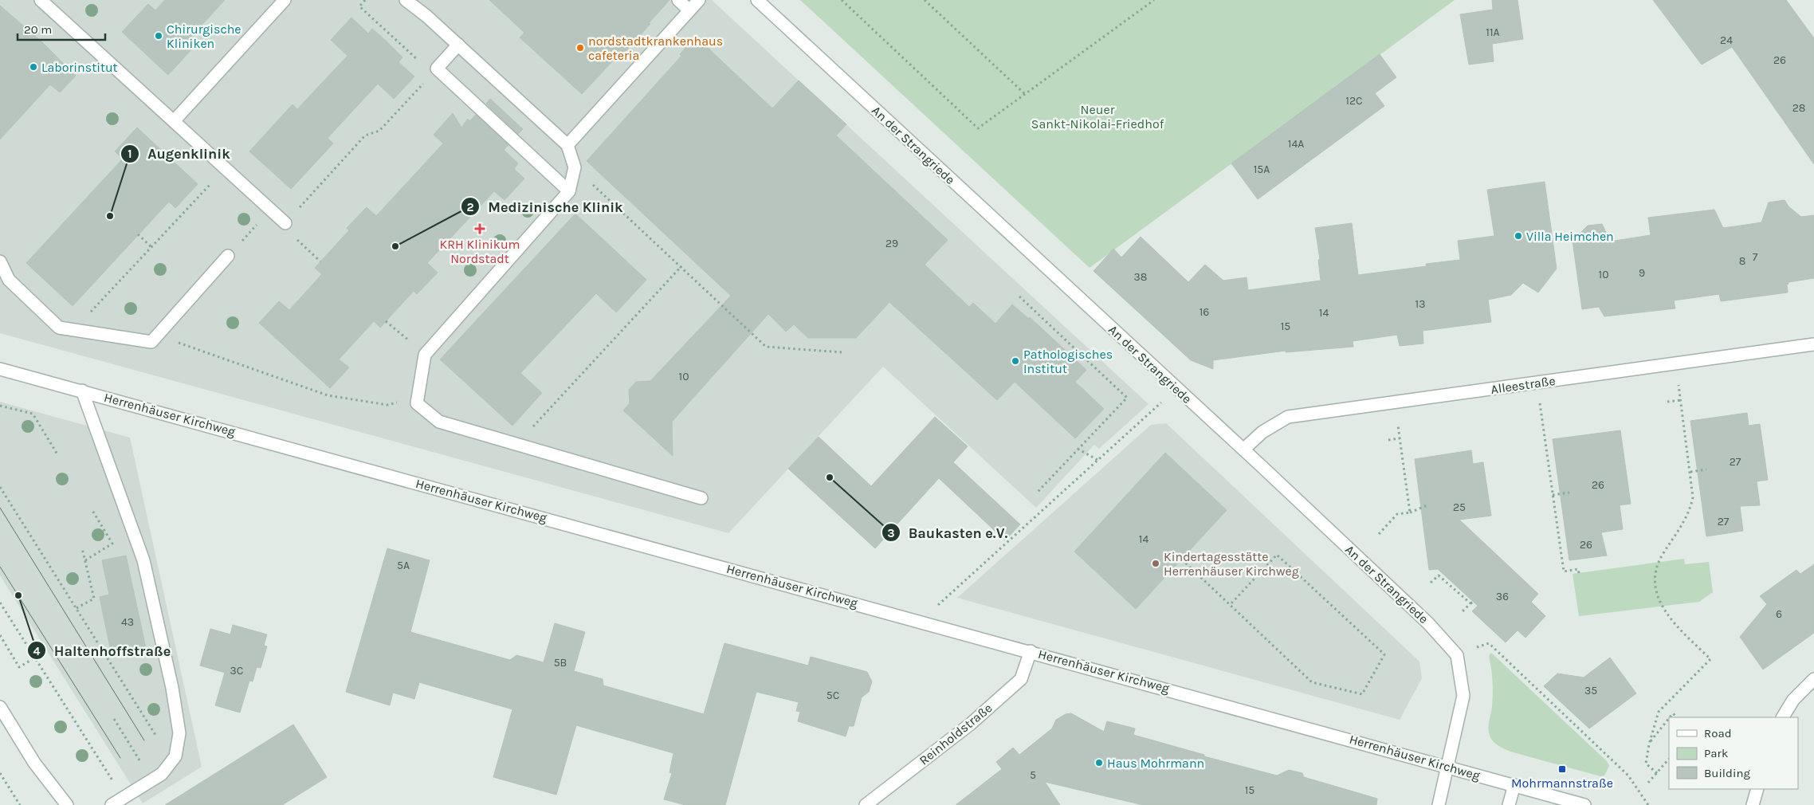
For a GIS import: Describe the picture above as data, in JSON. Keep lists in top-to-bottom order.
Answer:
{
  "streets": {
    "street": [
      "An der Strangriede",
      "Alleestraße",
      "Herrenhäuser Kirchweg",
      "Reinholdstraße"
    ]
  },
  "crossings": [
    ["An der Strangriede", "Alleestraße"],
    ["Herrenhäuser Kirchweg", "Reinholdstraße"]
  ],
  "parks": ["Neuer Sankt-Nikolai-Friedhof"],
  "places": {
    "other": [
      "Chirurgische Kliniken",
      "nordstadtkrankenhaus cafeteria",
      "Laborinstitut",
      "Augenklinik",
      "Villa Heimchen",
      "Medizinische Klinik",
      "Pathologisches Institut",
      "Baukasten e.V.",
      "Kindertagesstätte Herrenhäuser Kirchweg",
      "Haltenhoffstraße",
      "Haus Mohrmann"
    ],
    "health": ["KRH Klinikum Nordstadt"],
    "transit": ["Mohrmannstraße"]
  },
  "house_numbers": [
    "11A",
    "24",
    "26",
    "12C",
    "28",
    "14A",
    "15A",
    "29",
    "7",
    "8",
    "9",
    "10",
    "38",
    "13",
    "16",
    "14",
    "15",
    "10",
    "27",
    "26",
    "25",
    "27",
    "14",
    "26",
    "5A",
    "36",
    "6",
    "43",
    "5B",
    "3C",
    "35",
    "5C",
    "5",
    "15"
  ],
  "legend": ["Road", "Park", "Building"],
  "scale_bar": "20 m"
}
